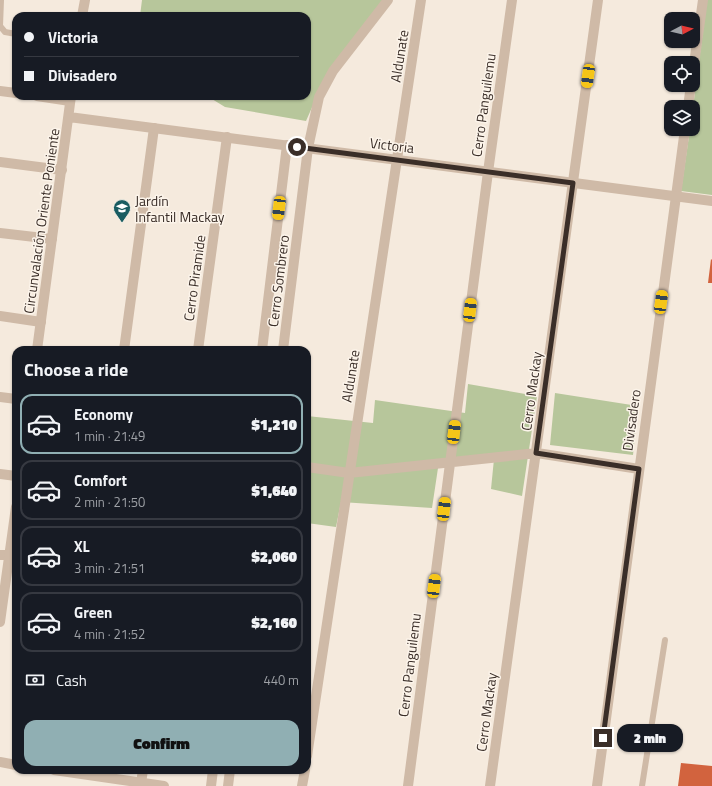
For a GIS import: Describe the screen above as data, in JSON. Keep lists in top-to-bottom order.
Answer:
{
  "streets": {
    "street": [
      "Aldunate",
      "Cerro Panguilemu",
      "Victoria",
      "Circunvalación Oriente Poniente",
      "Cerro Piramide",
      "Cerro Sombrero",
      "Cerro Mackay",
      "Divisadero"
    ]
  },
  "crossings": [
    ["Aldunate", "Victoria"],
    ["Cerro Panguilemu", "Victoria"],
    ["Victoria", "Circunvalación Oriente Poniente"],
    ["Victoria", "Cerro Piramide"],
    ["Victoria", "Cerro Sombrero"],
    ["Victoria", "Cerro Mackay"],
    ["Victoria", "Divisadero"]
  ],
  "places": {
    "school or university": ["Jardín Infantil Mackay"]
  },
  "north": "right",
  "page": {
    "banner": ["Victoria", "Divisadero"],
    "heading": "Choose a ride",
    "list": [
      {
        "name": "Economy",
        "note": "1 min · 21:49",
        "value": "$1,210"
      },
      {
        "name": "Comfort",
        "note": "2 min · 21:50",
        "value": "$1,640"
      },
      {
        "name": "XL",
        "note": "3 min · 21:51",
        "value": "$2,060"
      },
      {
        "name": "Green",
        "note": "4 min · 21:52",
        "value": "$2,160"
      }
    ],
    "pay": ["Cash", "440 m"],
    "buttons": "Confirm",
    "bubble": "2 min"
  }
}
